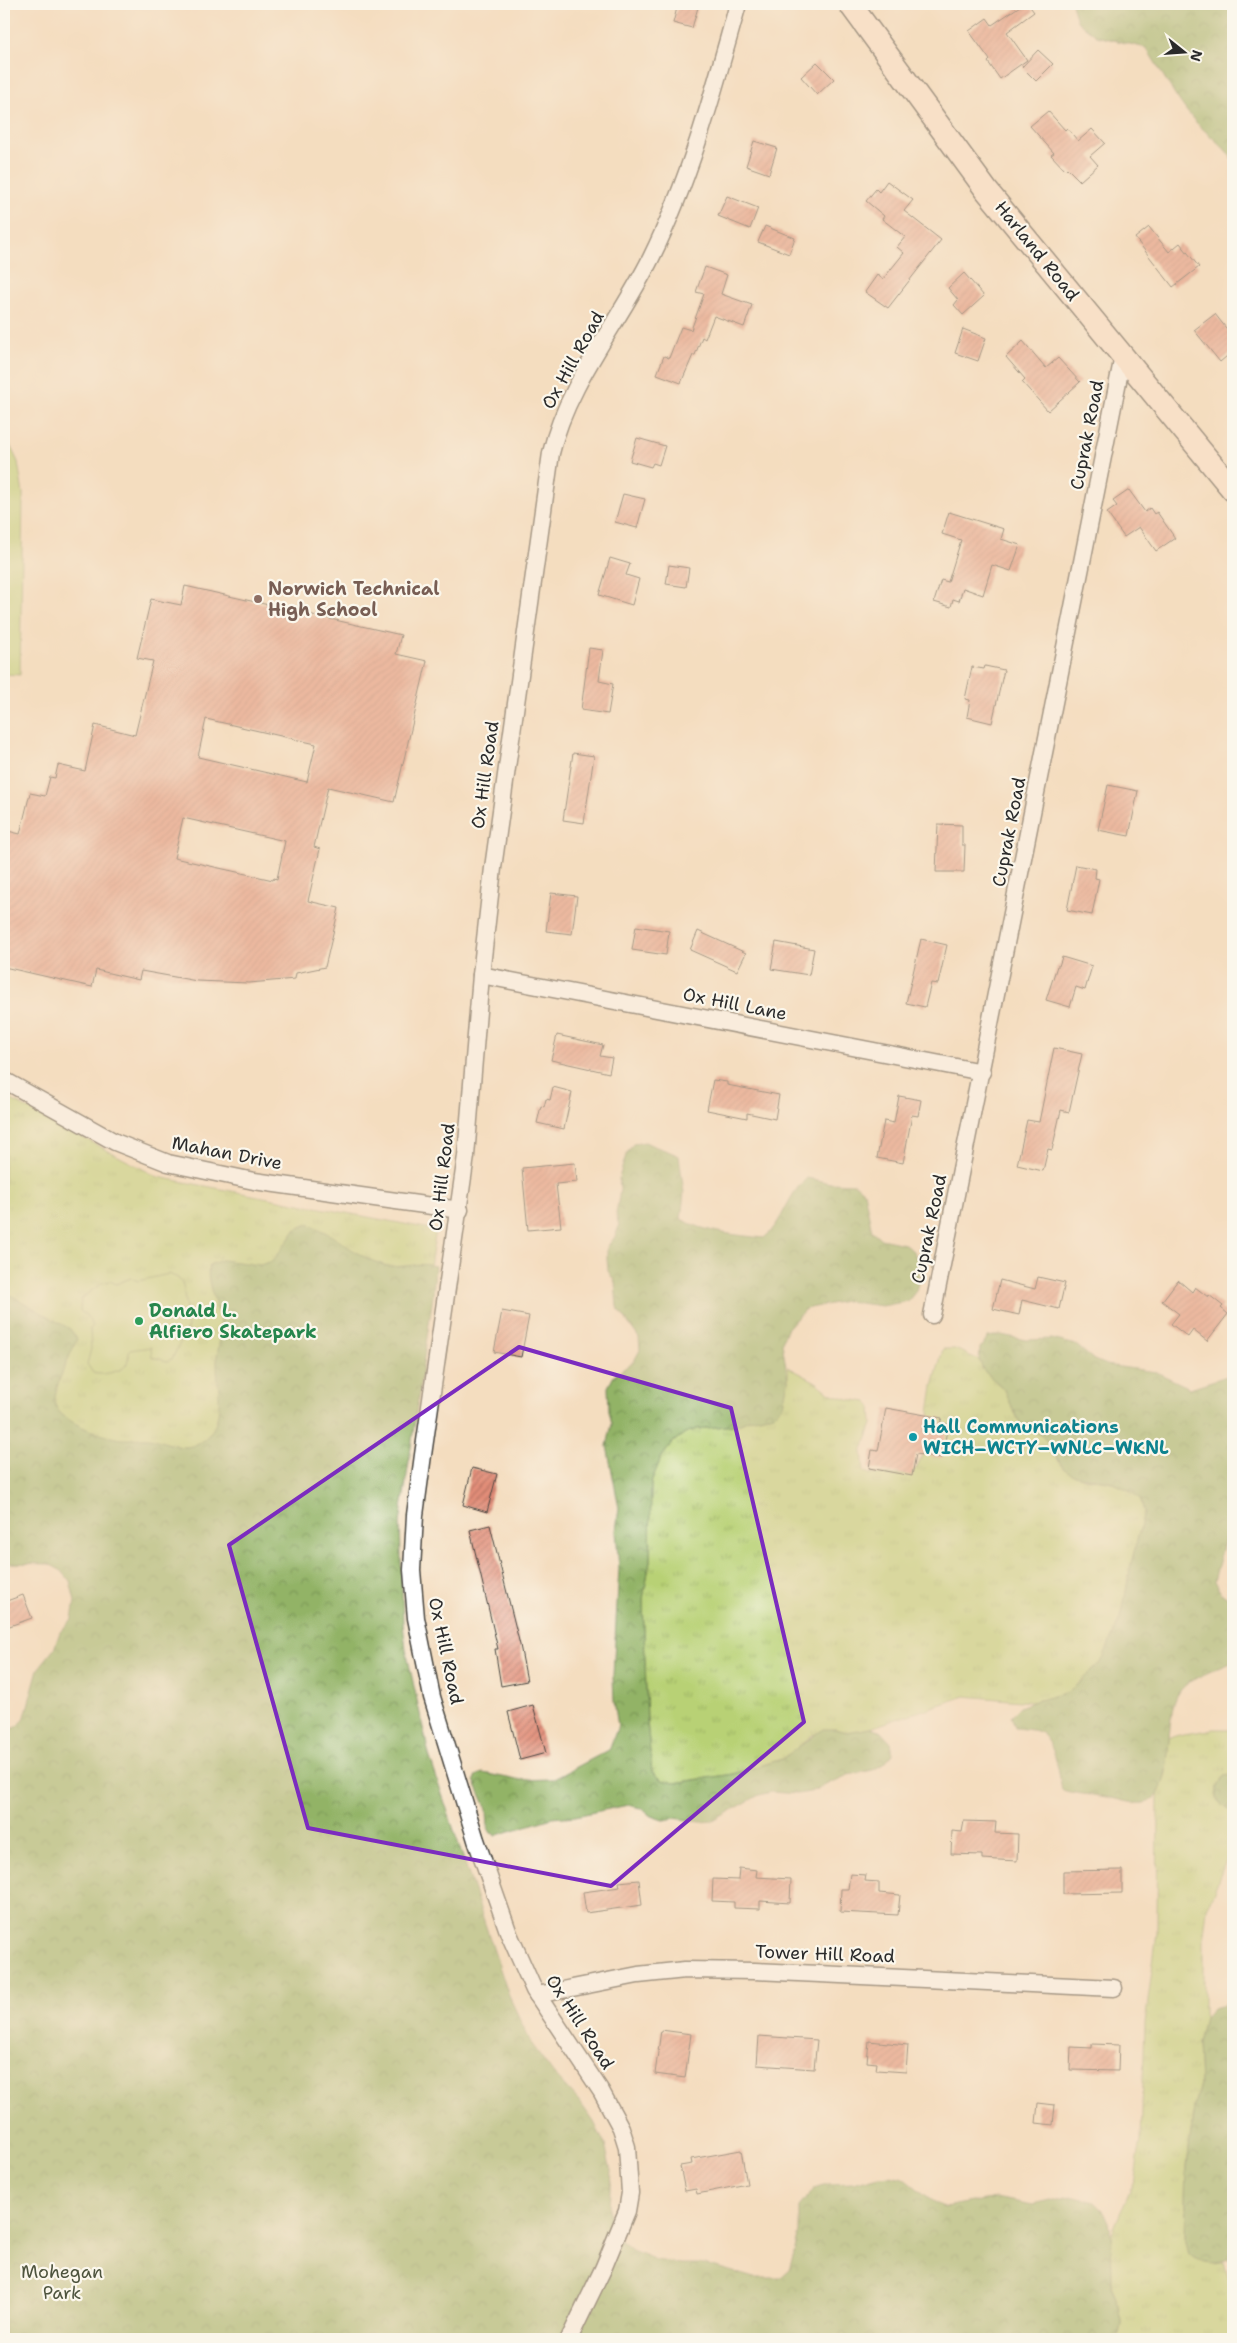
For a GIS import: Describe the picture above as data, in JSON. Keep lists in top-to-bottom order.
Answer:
{
  "streets": {
    "main road": ["Harland Road"],
    "street": [
      "Ox Hill Road",
      "Cuprak Road",
      "Ox Hill Lane",
      "Mahan Drive",
      "Tower Hill Road"
    ]
  },
  "crossings": [
    ["Harland Road", "Cuprak Road"],
    ["Ox Hill Road", "Ox Hill Lane"],
    ["Ox Hill Road", "Mahan Drive"],
    ["Ox Hill Road", "Tower Hill Road"],
    ["Cuprak Road", "Ox Hill Lane"]
  ],
  "parks": ["Mohegan Park"],
  "places": ["Norwich Technical High School", "Donald L. Alfiero Skatepark", "Hall Communications WICH–WCTY–WNLC–WKNL"],
  "north": "right"
}
